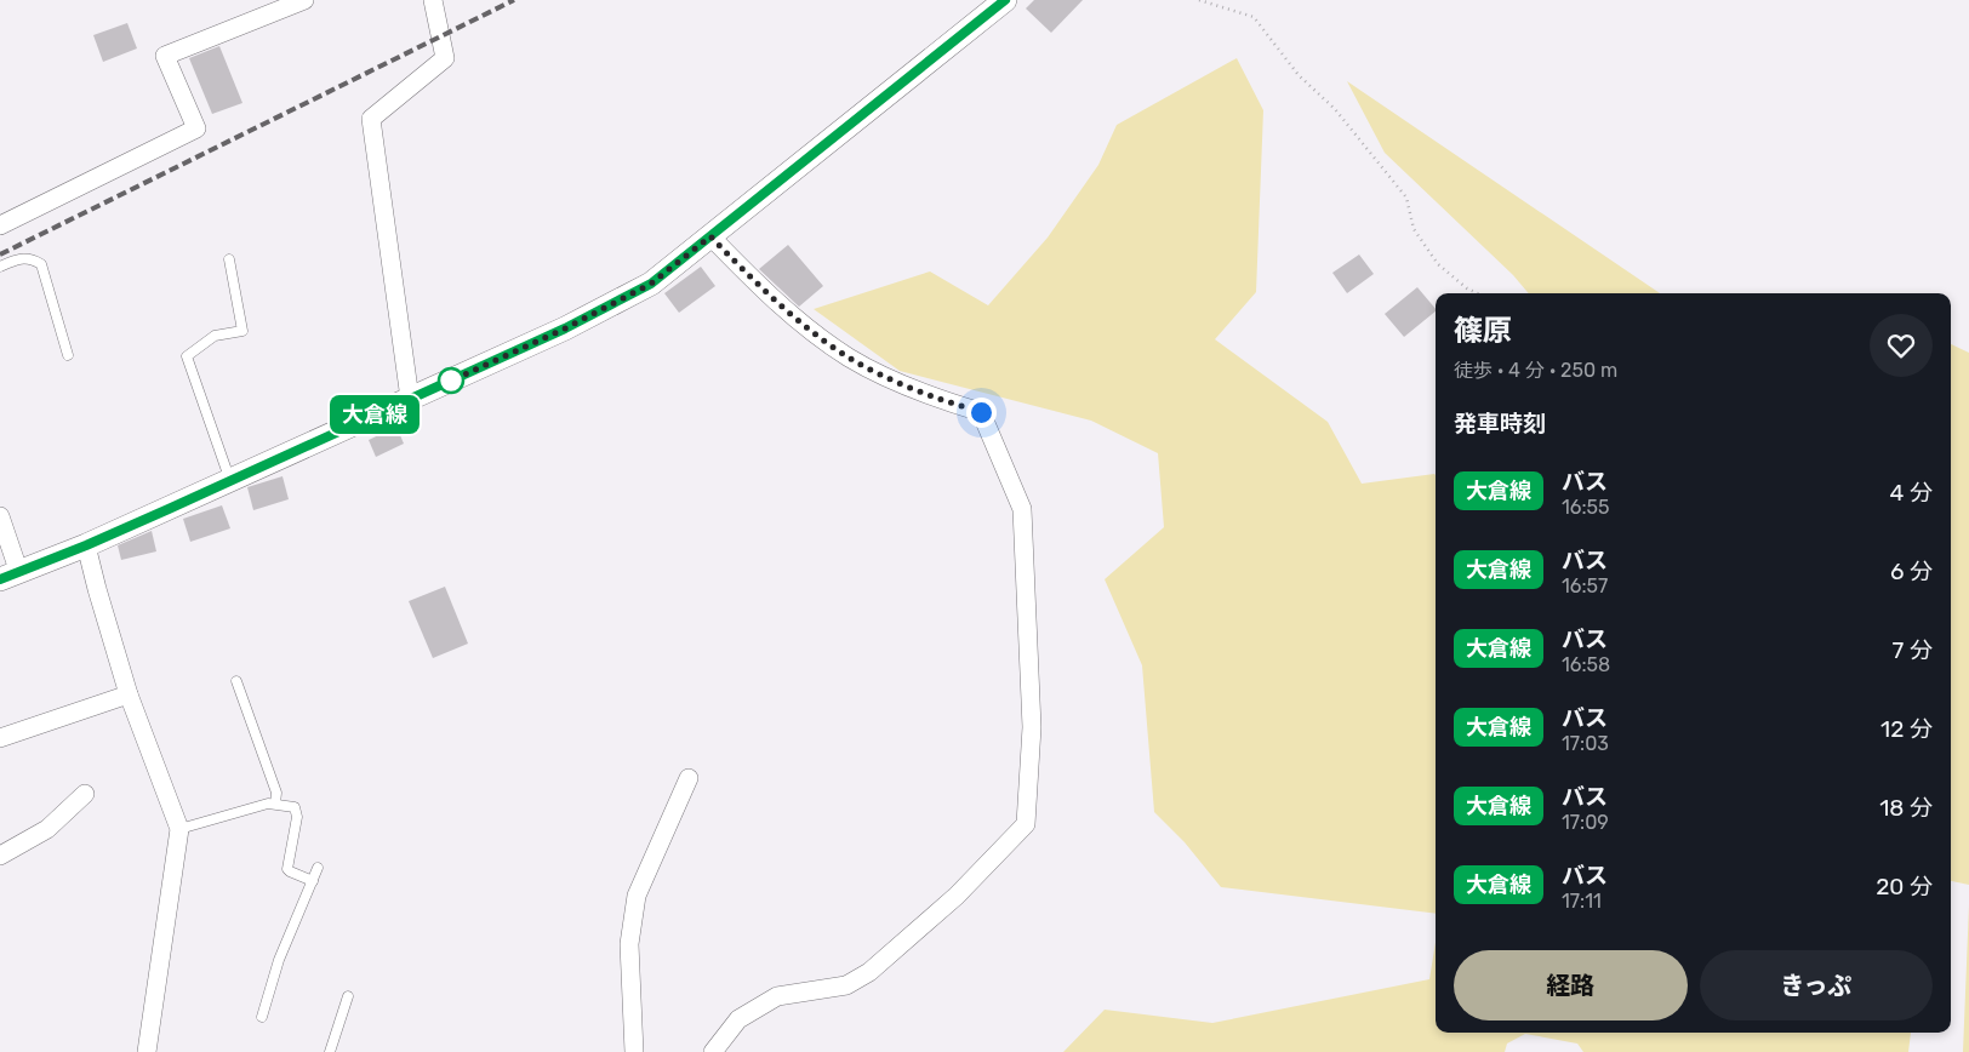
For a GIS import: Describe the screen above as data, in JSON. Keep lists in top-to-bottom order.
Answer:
{
  "lines": ["bus line 大倉線"],
  "page": {
    "on_map": "大倉線",
    "heading": [
      ["篠原", "徒歩 · 4 分 · 250 m"],
      "発車時刻"
    ],
    "list": [
      {
        "mark": "大倉線",
        "name": "バス",
        "note": "16:55",
        "value": "4 分"
      },
      {
        "mark": "大倉線",
        "name": "バス",
        "note": "16:57",
        "value": "6 分"
      },
      {
        "mark": "大倉線",
        "name": "バス",
        "note": "16:58",
        "value": "7 分"
      },
      {
        "mark": "大倉線",
        "name": "バス",
        "note": "17:03",
        "value": "12 分"
      },
      {
        "mark": "大倉線",
        "name": "バス",
        "note": "17:09",
        "value": "18 分"
      },
      {
        "mark": "大倉線",
        "name": "バス",
        "note": "17:11",
        "value": "20 分"
      }
    ],
    "buttons": ["経路", "きっぷ"]
  }
}
